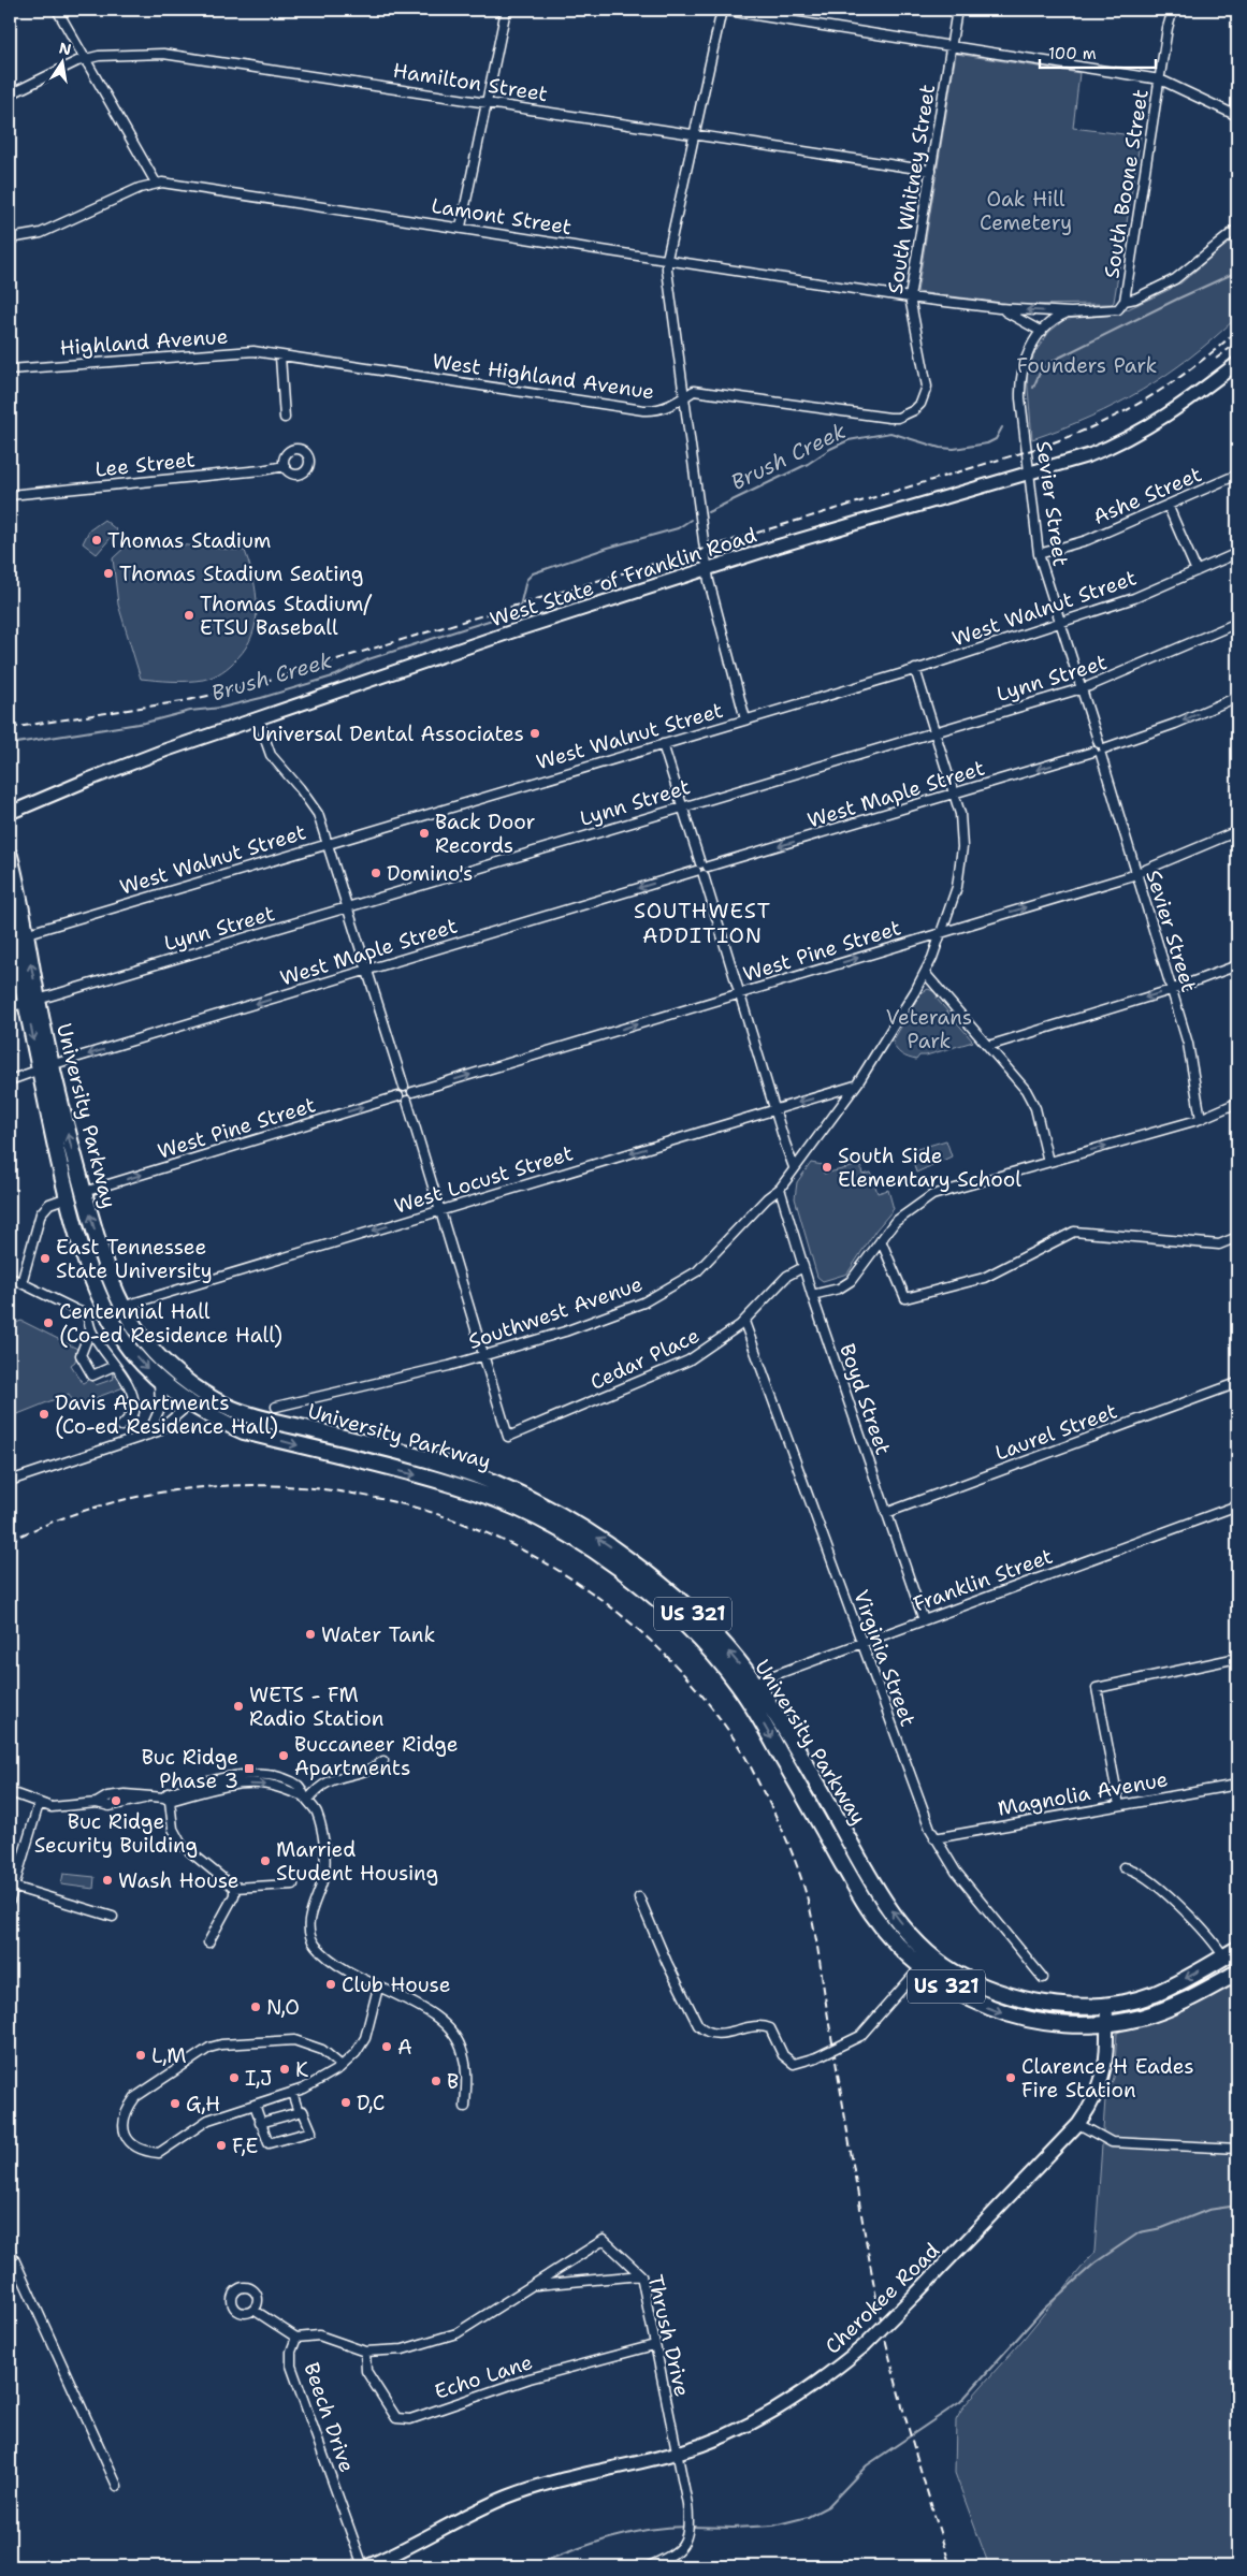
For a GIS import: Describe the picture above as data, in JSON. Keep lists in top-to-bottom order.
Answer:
{
  "streets": {
    "highway": ["University Parkway", "US 321"],
    "main road": ["West State of Franklin Road", "Cherokee Road"],
    "street": [
      "Hamilton Street",
      "South Boone Street",
      "South Whitney Street",
      "Lamont Street",
      "Highland Avenue",
      "West Highland Avenue",
      "Lee Street",
      "Ashe Street",
      "Sevier Street",
      "West Walnut Street",
      "Lynn Street",
      "West Maple Street",
      "West Pine Street",
      "West Locust Street",
      "Southwest Avenue",
      "Cedar Place",
      "Boyd Street",
      "Laurel Street",
      "Franklin Street",
      "Virginia Street",
      "Magnolia Avenue",
      "Thrush Drive",
      "Echo Lane",
      "Beech Drive"
    ]
  },
  "crossings": [
    ["Hamilton Street", "South Whitney Street"],
    ["South Boone Street", "Lamont Street"],
    ["South Whitney Street", "Lamont Street"],
    ["South Whitney Street", "West Highland Avenue"],
    ["Lamont Street", "Sevier Street"],
    ["Highland Avenue", "West Highland Avenue"],
    ["Ashe Street", "Sevier Street"],
    ["Sevier Street", "West State of Franklin Road"],
    ["Sevier Street", "West Walnut Street"],
    ["Sevier Street", "Lynn Street"],
    ["Sevier Street", "West Maple Street"],
    ["Sevier Street", "West Pine Street"],
    ["West Walnut Street", "University Parkway"],
    ["West Walnut Street", "Southwest Avenue"],
    ["Lynn Street", "University Parkway"],
    ["Lynn Street", "Southwest Avenue"],
    ["West Maple Street", "University Parkway"],
    ["West Maple Street", "Southwest Avenue"],
    ["West Pine Street", "University Parkway"],
    ["West Pine Street", "Southwest Avenue"],
    ["University Parkway", "West Locust Street"],
    ["University Parkway", "Franklin Street"],
    ["University Parkway", "Cherokee Road"],
    ["West Locust Street", "Southwest Avenue"],
    ["Southwest Avenue", "Cedar Place"],
    ["Southwest Avenue", "Boyd Street"],
    ["Cedar Place", "Boyd Street"],
    ["Cedar Place", "Virginia Street"],
    ["Boyd Street", "Laurel Street"],
    ["Boyd Street", "Franklin Street"],
    ["Franklin Street", "Virginia Street"],
    ["Virginia Street", "Magnolia Avenue"],
    ["Cherokee Road", "Thrush Drive"],
    ["Cherokee Road", "Beech Drive"],
    ["Thrush Drive", "Echo Lane"],
    ["Thrush Drive", "Beech Drive"],
    ["Echo Lane", "Beech Drive"]
  ],
  "one_way": ["West Maple Street", "West Pine Street", "West Locust Street"],
  "districts": ["SOUTHWEST ADDITION"],
  "water": ["Brush Creek"],
  "parks": ["Oak Hill Cemetery", "Founders Park", "Veterans Park"],
  "places": {
    "other": [
      "Thomas Stadium",
      "Thomas Stadium Seating",
      "Thomas Stadium/ ETSU Baseball",
      "Universal Dental Associates",
      "Back Door Records",
      "Domino's",
      "South Side Elementary School",
      "East Tennessee State University",
      "Centennial Hall (Co-ed Residence Hall)",
      "Davis Apartments (Co-ed Residence Hall)",
      "Water Tank",
      "WETS - FM Radio Station",
      "Buccaneer Ridge Apartments",
      "Buc Ridge Security Building",
      "Married Student Housing",
      "Wash House",
      "Club House",
      "N,O",
      "A",
      "L,M",
      "K",
      "I,J",
      "Clarence H Eades Fire Station",
      "B",
      "D,C",
      "G,H",
      "F,E"
    ],
    "transit": ["Buc Ridge Phase 3"]
  },
  "scale_bar": "100 m",
  "north": "top"
}
